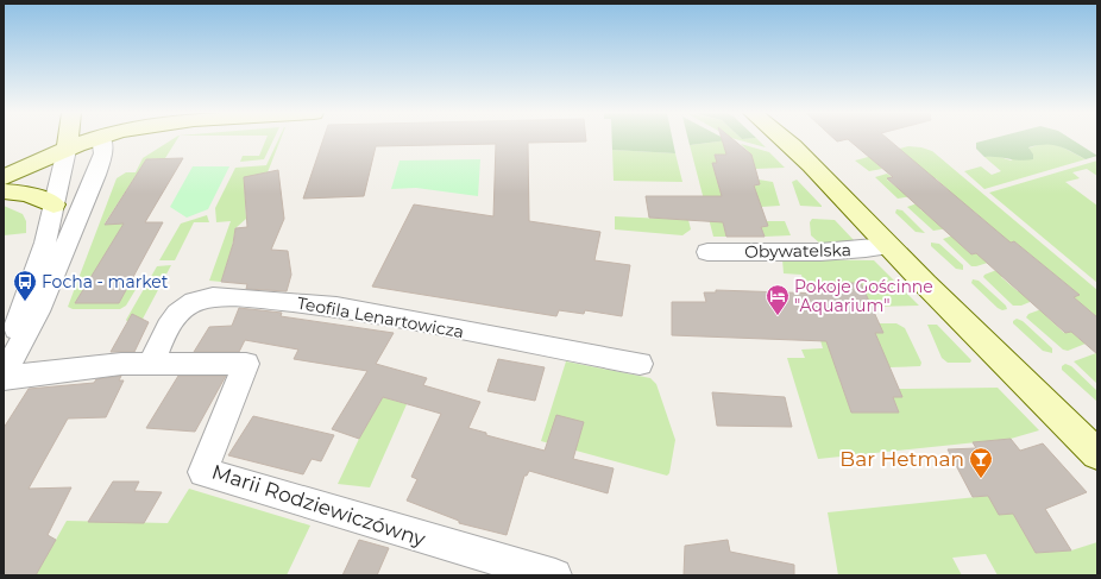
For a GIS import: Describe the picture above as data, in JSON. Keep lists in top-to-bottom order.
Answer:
{
  "streets": {
    "street": ["Obywatelska", "Teofila Lenartowicza", "Marii Rodziewiczówny"]
  },
  "crossings": [
    ["Teofila Lenartowicza", "Marii Rodziewiczówny"]
  ],
  "places": {
    "bus stop": ["Focha - market"],
    "hotel": ["Pokoje Gościnne \"Aquarium\""],
    "bar": ["Bar Hetman"]
  }
}
